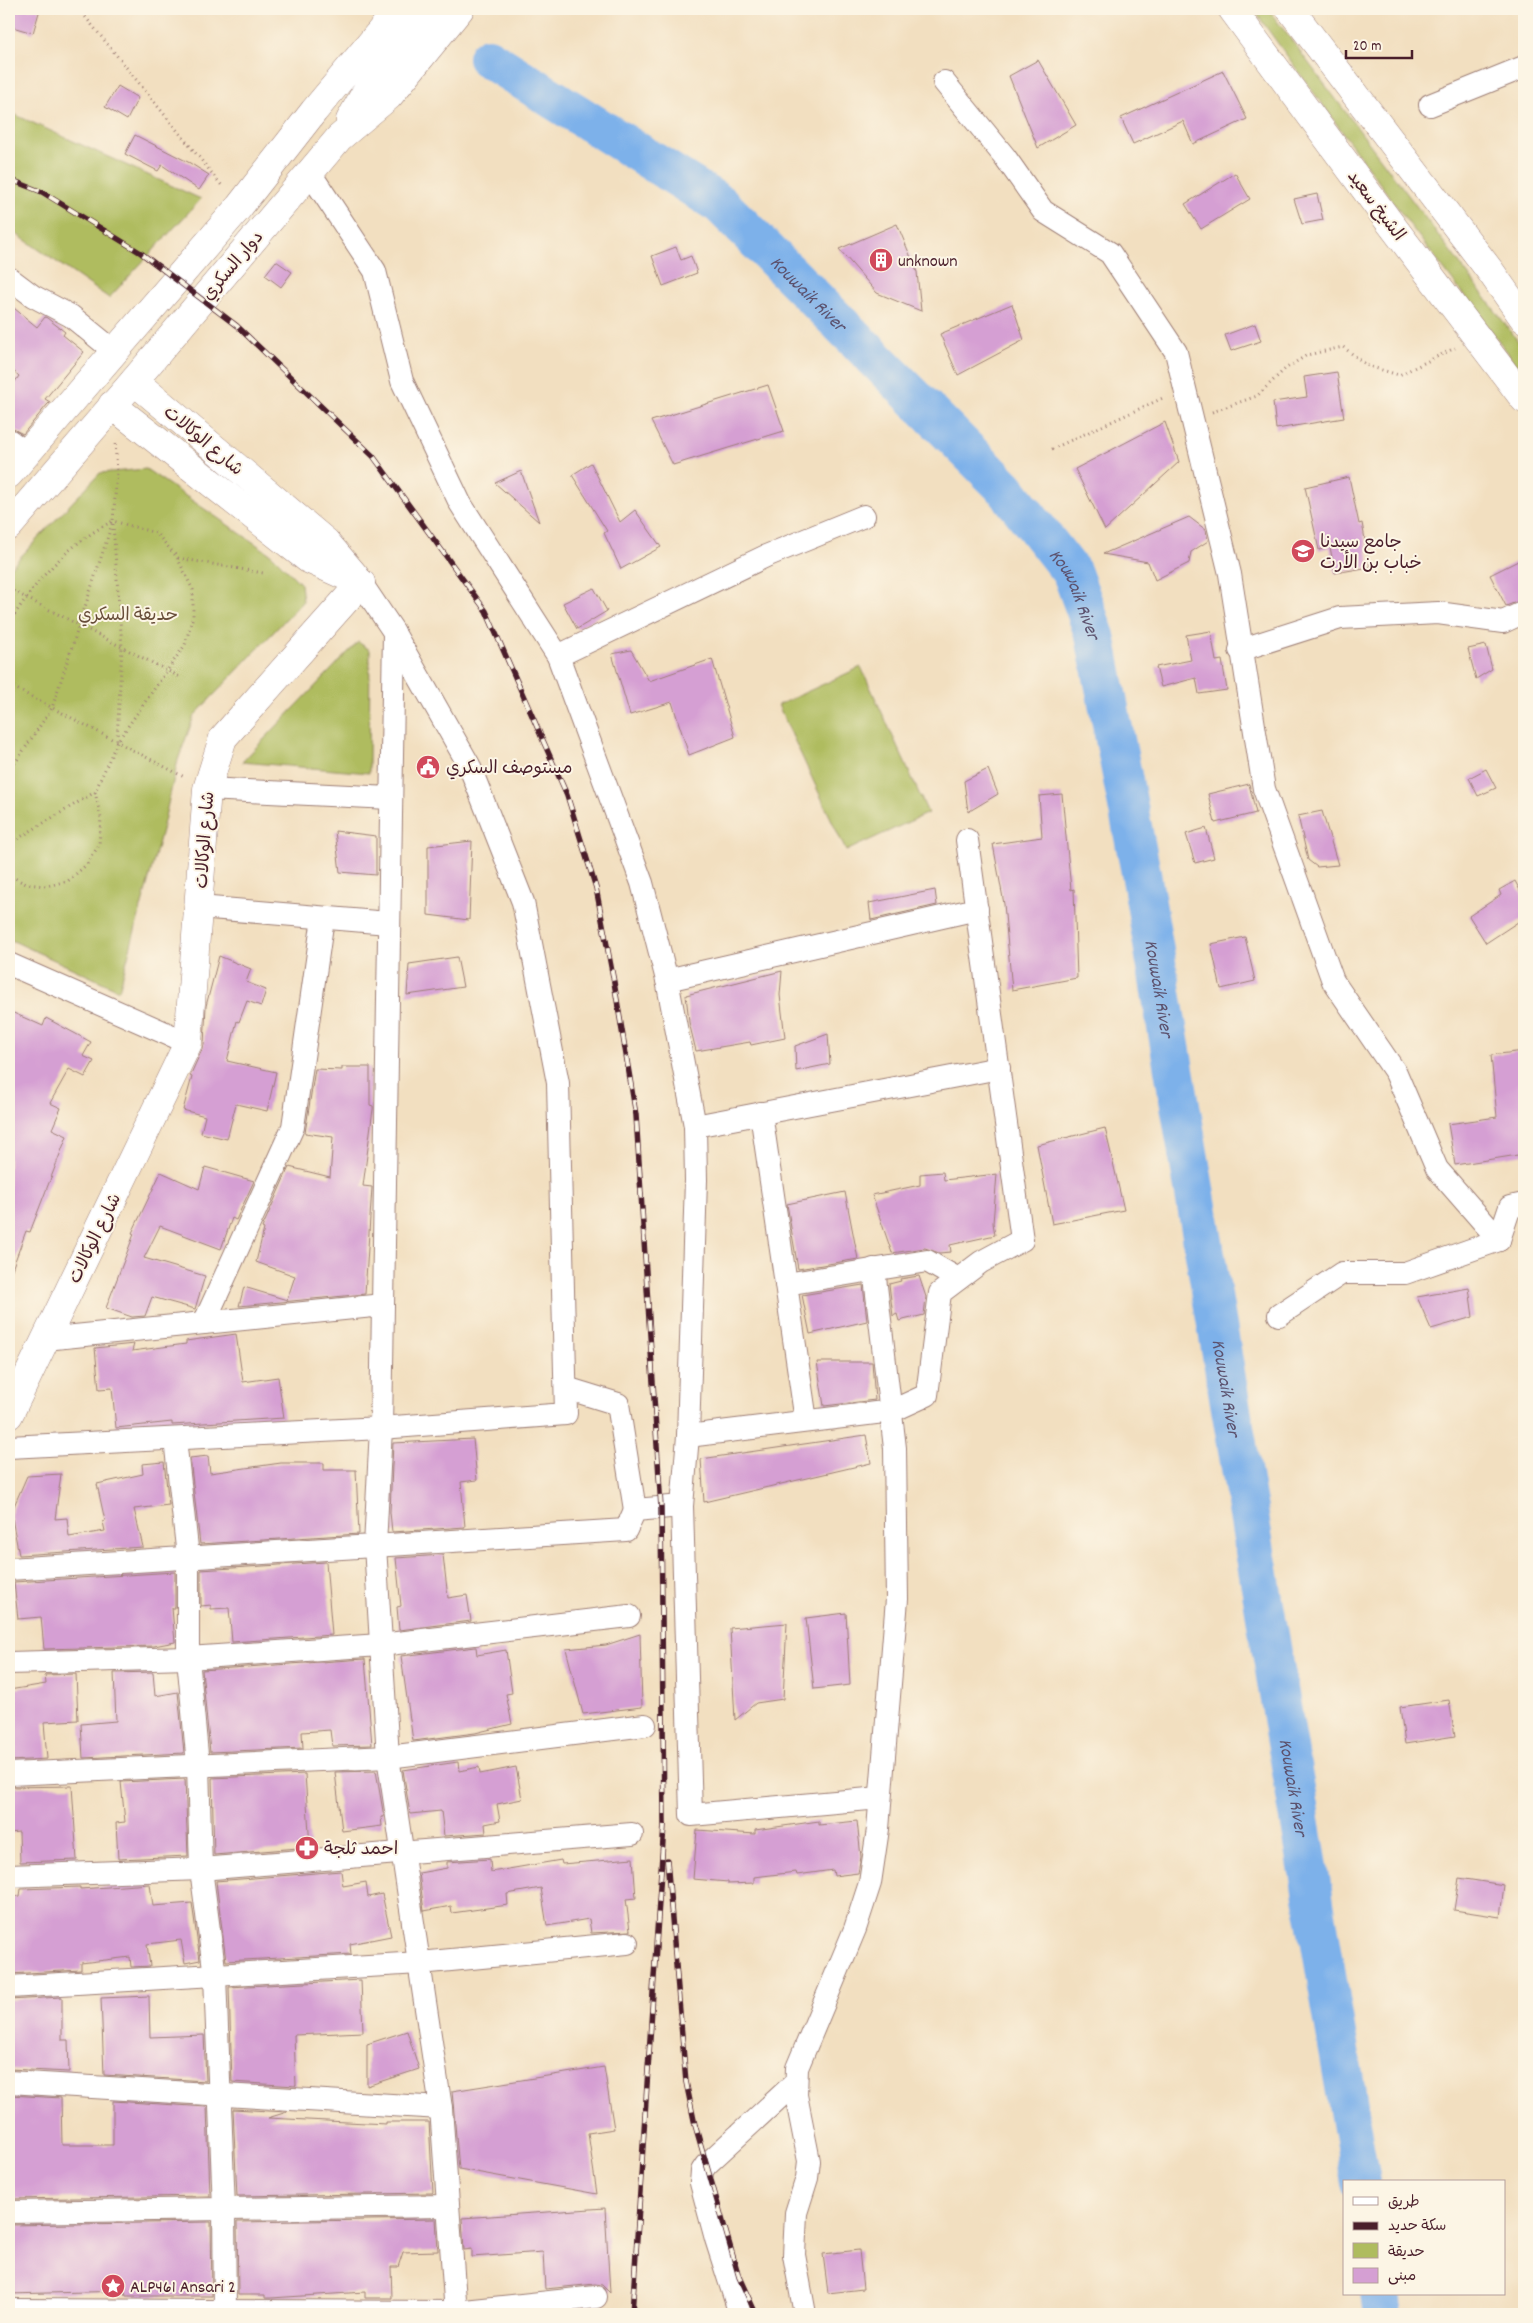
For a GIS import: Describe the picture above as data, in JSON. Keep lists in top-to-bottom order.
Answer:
{
  "streets": {
    "main road": ["الشيخ سعيد", "دوار السكري", "شارع الوكالات"]
  },
  "crossings": [
    ["دوار السكري", "شارع الوكالات"]
  ],
  "water": ["Kouwaik River"],
  "parks": ["حديقة السكري"],
  "places": {
    "building": ["unknown"],
    "school or university": ["جامع سيدنا خباب بن الأرت"],
    "public building": ["مستوصف السكري"],
    "pharmacy": ["احمد ثلجة"],
    "place": ["ALP461 Ansari 2"]
  },
  "legend": [
    "طريق",
    "سكة حديد",
    "حديقة",
    "مبنى"
  ],
  "scale_bar": "20 m"
}
